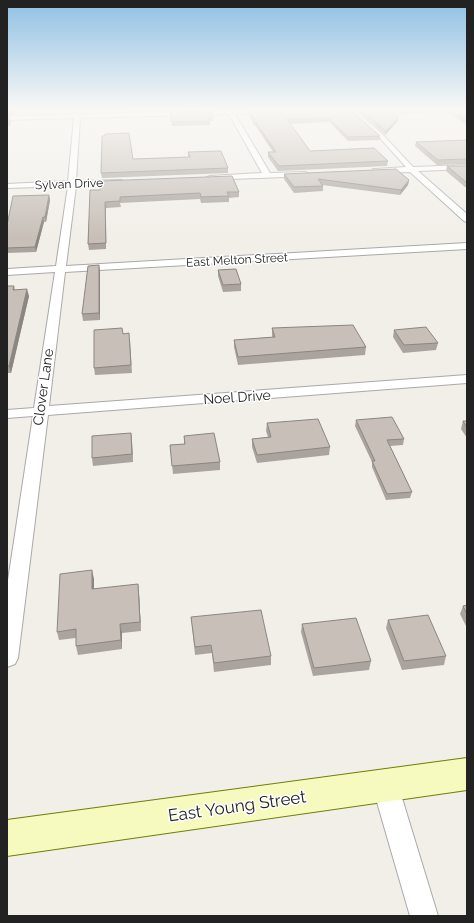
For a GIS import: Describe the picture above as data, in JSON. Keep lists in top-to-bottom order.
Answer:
{
  "streets": {
    "street": [
      "Sylvan Drive",
      "East Melton Street",
      "Clover Lane",
      "Noel Drive",
      "East Young Street"
    ]
  },
  "crossings": [
    ["Sylvan Drive", "Clover Lane"],
    ["East Melton Street", "Clover Lane"],
    ["Clover Lane", "Noel Drive"]
  ]
}
